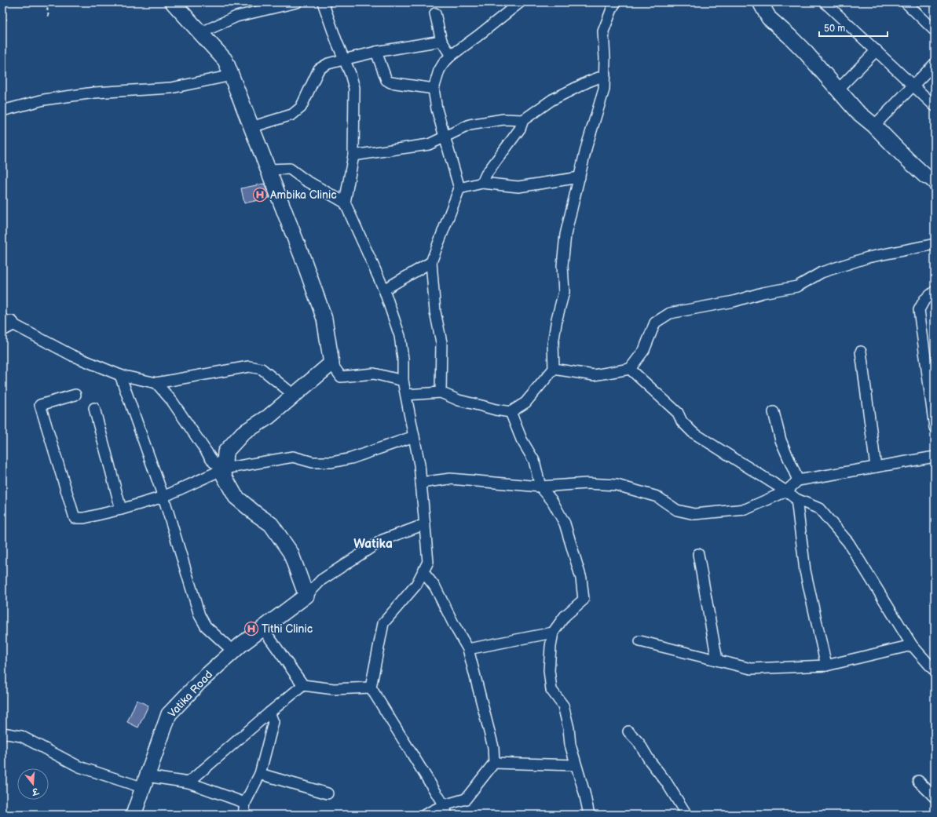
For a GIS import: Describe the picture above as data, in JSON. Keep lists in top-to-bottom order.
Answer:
{
  "streets": {
    "street": ["Vatika Road"]
  },
  "districts": ["Watika"],
  "places": {
    "hospital": ["Ambika Clinic", "Tithi Clinic"]
  },
  "scale_bar": "50 m",
  "north": "bottom"
}
